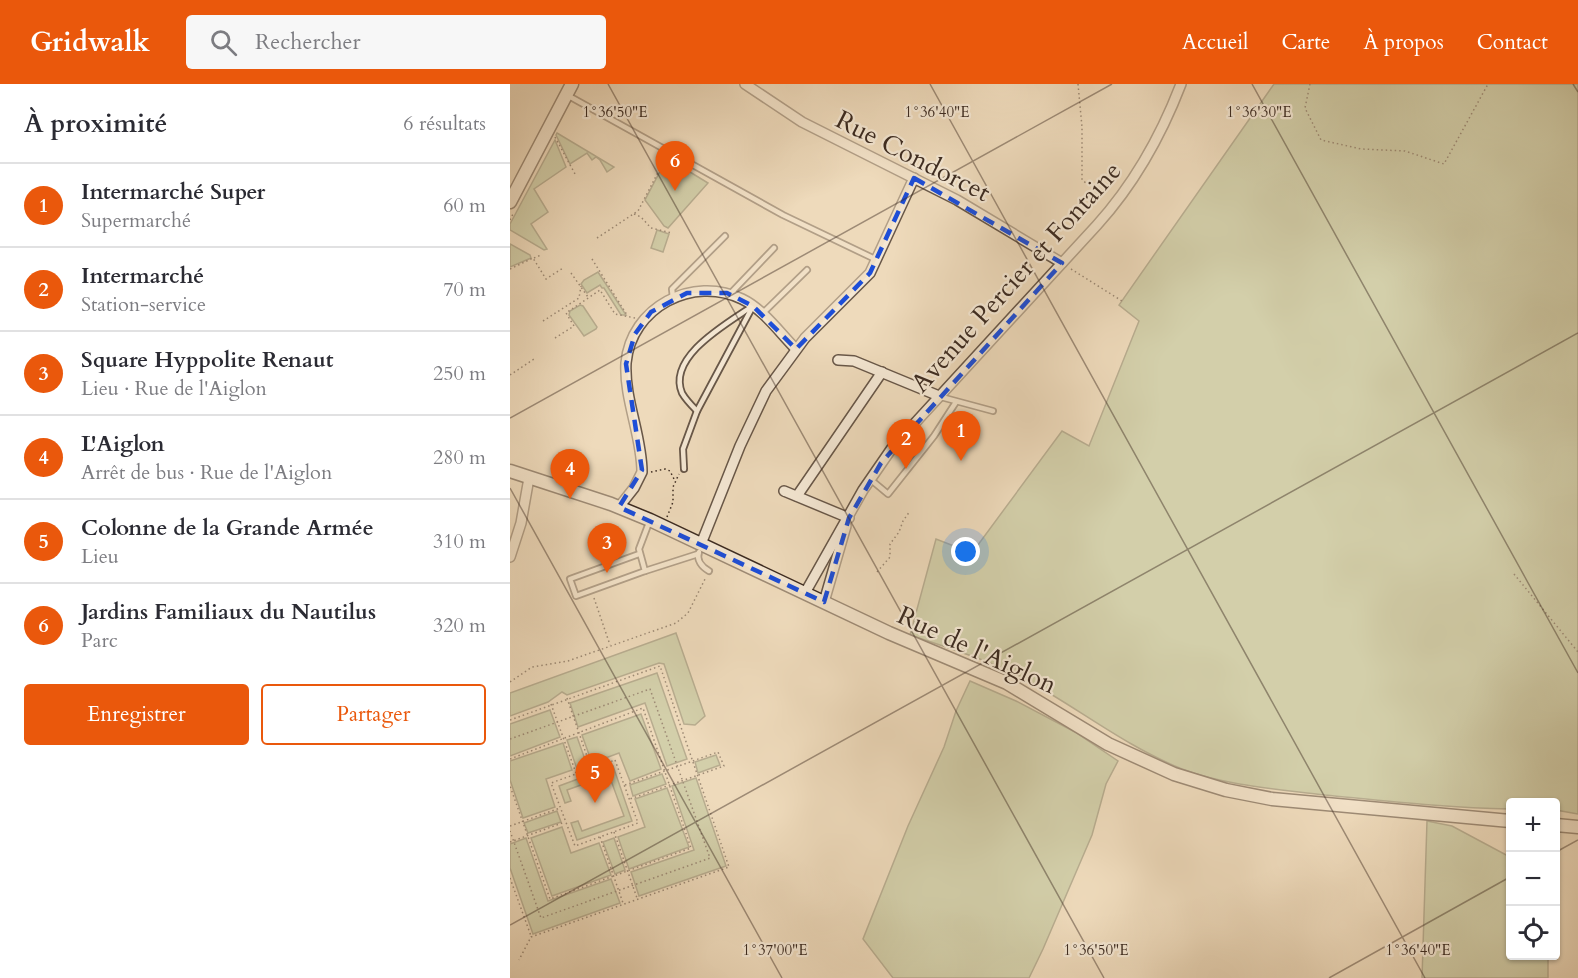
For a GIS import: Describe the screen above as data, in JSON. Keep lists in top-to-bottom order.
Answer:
{
  "streets": {
    "main road": ["Rue de l'Aiglon"],
    "street": ["Rue Condorcet", "Avenue Percier et Fontaine"]
  },
  "crossings": [
    ["Rue Condorcet", "Avenue Percier et Fontaine"],
    ["Avenue Percier et Fontaine", "Rue de l'Aiglon"]
  ],
  "page": {
    "header": "Gridwalk",
    "search": "Rechercher",
    "nav": [
      "Accueil",
      "Carte",
      "À propos",
      "Contact"
    ],
    "heading": ["À proximité", "6 résultats"],
    "pins": [
      "6",
      "1",
      "2",
      "4",
      "3",
      "5"
    ],
    "list": [
      {
        "mark": "1",
        "name": "Intermarché Super",
        "note": "Supermarché",
        "value": "60 m"
      },
      {
        "mark": "2",
        "name": "Intermarché",
        "note": "Station-service",
        "value": "70 m"
      },
      {
        "mark": "3",
        "name": "Square Hyppolite Renaut",
        "note": "Lieu · Rue de l'Aiglon",
        "value": "250 m"
      },
      {
        "mark": "4",
        "name": "L'Aiglon",
        "note": "Arrêt de bus · Rue de l'Aiglon",
        "value": "280 m"
      },
      {
        "mark": "5",
        "name": "Colonne de la Grande Armée",
        "note": "Lieu",
        "value": "310 m"
      },
      {
        "mark": "6",
        "name": "Jardins Familiaux du Nautilus",
        "note": "Parc",
        "value": "320 m"
      }
    ],
    "buttons": ["Enregistrer", "Partager"],
    "map_buttons": ["+", "−"]
  },
  "coordinates": [
    "1°36'50\"E",
    "1°36'40\"E",
    "1°36'30\"E",
    "1°37'00\"E"
  ]
}
